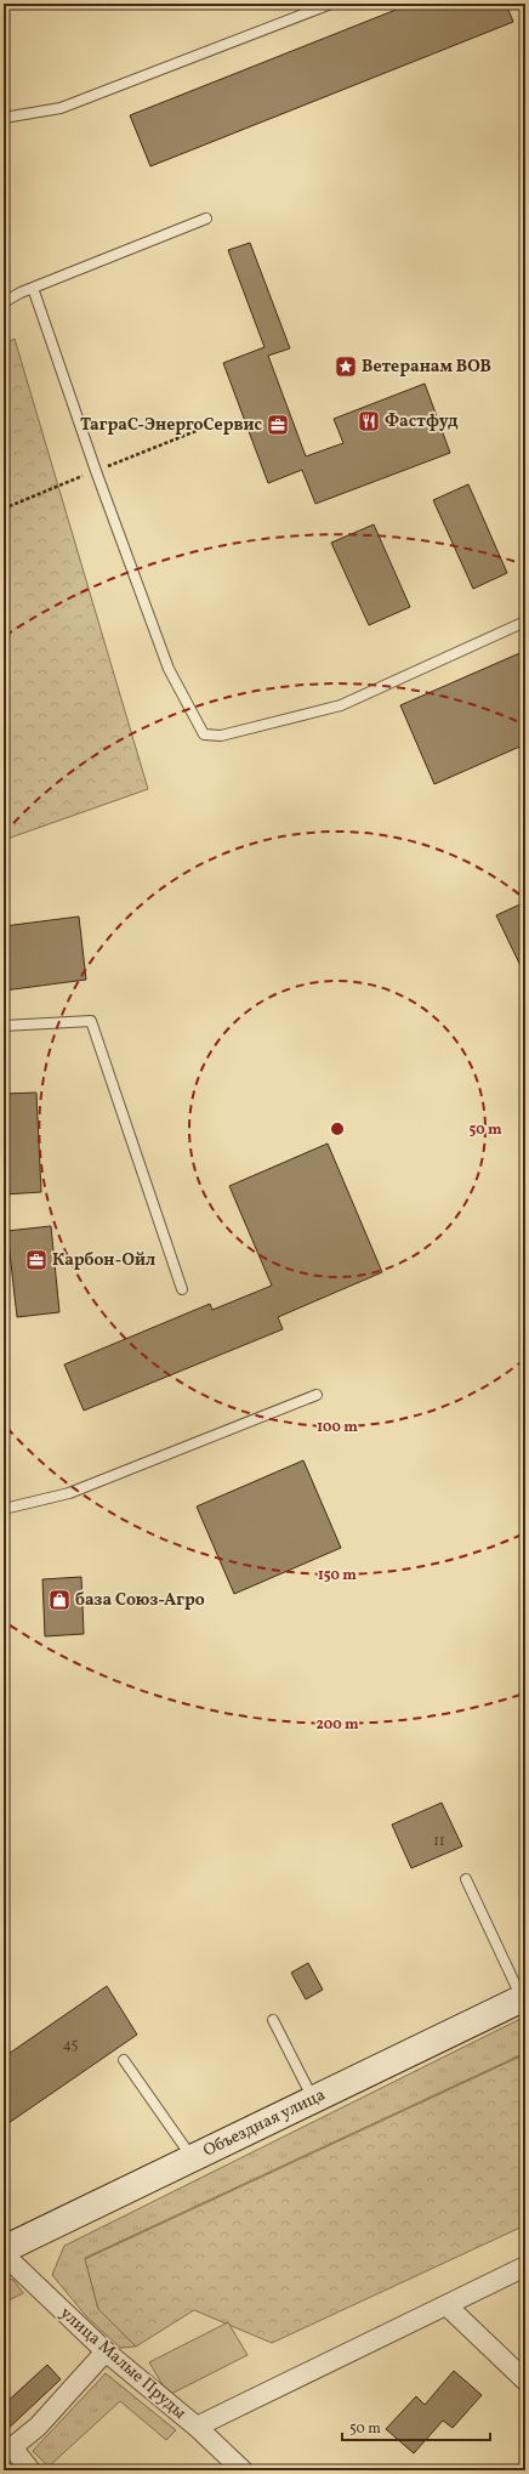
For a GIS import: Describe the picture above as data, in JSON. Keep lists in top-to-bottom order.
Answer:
{
  "streets": {
    "main road": ["Объездная улица"],
    "street": ["улица Малые Пруды"]
  },
  "places": {
    "place": ["Ветеранам ВОВ"],
    "restaurant": ["Фастфуд"],
    "office": ["ТаграС-ЭнергоСервис", "Карбон-Ойл"],
    "shop": ["база Союз-Агро"]
  },
  "house_numbers": ["11", "45"],
  "scale_bar": "50 m",
  "rings": [
    "50 m",
    "100 m",
    "150 m",
    "200 m"
  ]
}
